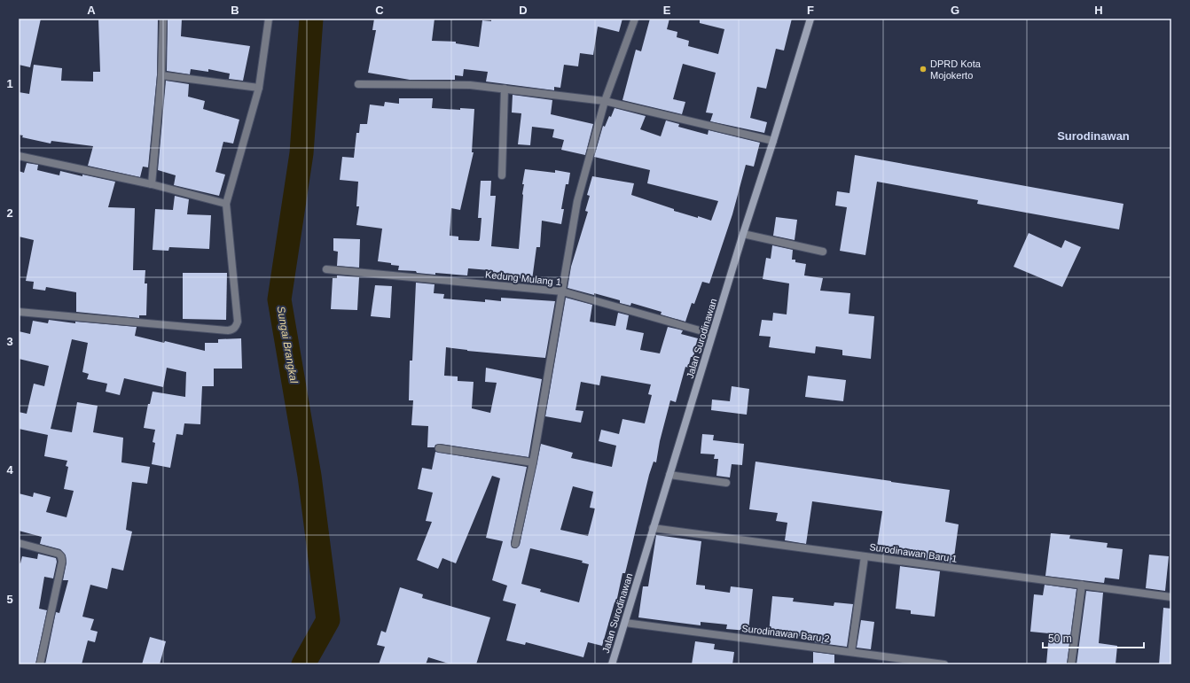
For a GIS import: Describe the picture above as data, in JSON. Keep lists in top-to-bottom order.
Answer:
{
  "streets": {
    "main road": ["Jalan Surodinawan"],
    "street": ["Kedung Mulang 1", "Surodinawan Baru 1", "Surodinawan Baru 2"]
  },
  "crossings": [
    ["Kedung Mulang 1", "Jalan Surodinawan"],
    ["Jalan Surodinawan", "Surodinawan Baru 1"],
    ["Jalan Surodinawan", "Surodinawan Baru 2"]
  ],
  "districts": ["Surodinawan"],
  "water": ["Sungai Brangkal"],
  "places": ["DPRD Kota Mojokerto"],
  "scale_bar": "50 m",
  "grid": {
    "columns": [
      "A",
      "B",
      "C",
      "D",
      "E",
      "F",
      "G",
      "H"
    ],
    "rows": [
      "1",
      "2",
      "3",
      "4",
      "5"
    ]
  }
}
